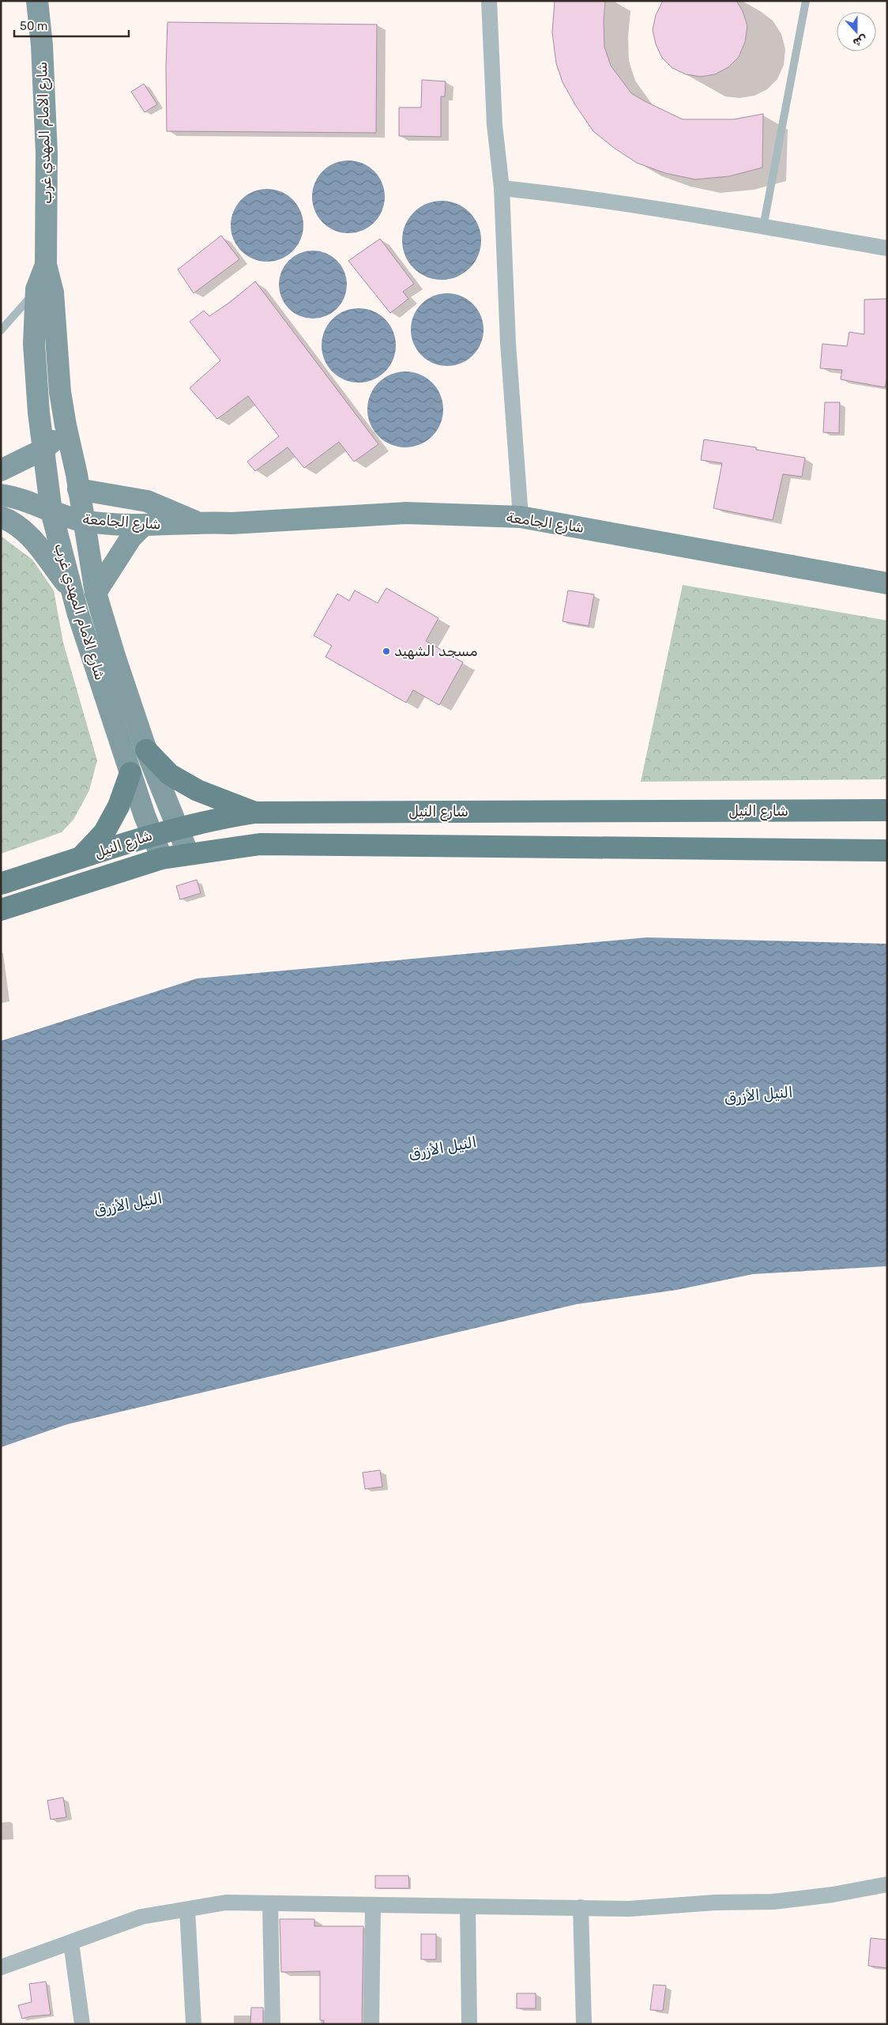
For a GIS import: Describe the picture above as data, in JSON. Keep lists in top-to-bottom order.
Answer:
{
  "streets": {
    "main road": ["شارع الامام المهدي غرب", "شارع الجامعة", "شارع النيل"]
  },
  "crossings": [
    ["شارع الامام المهدي غرب", "شارع الجامعة"],
    ["شارع الامام المهدي غرب", "شارع النيل"]
  ],
  "water": ["النيل الأزرق"],
  "places": ["مسجد الشهيد"],
  "scale_bar": "50 m",
  "north": "bottom"
}
